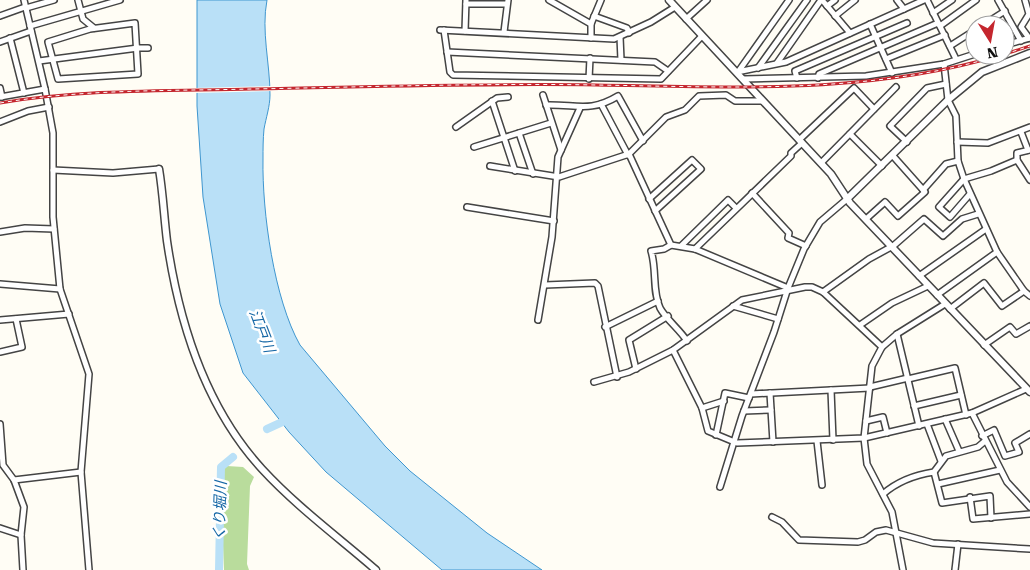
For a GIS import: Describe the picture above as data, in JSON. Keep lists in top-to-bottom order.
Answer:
{
  "water": ["江戸川", "くり堀川"],
  "north": "bottom"
}
